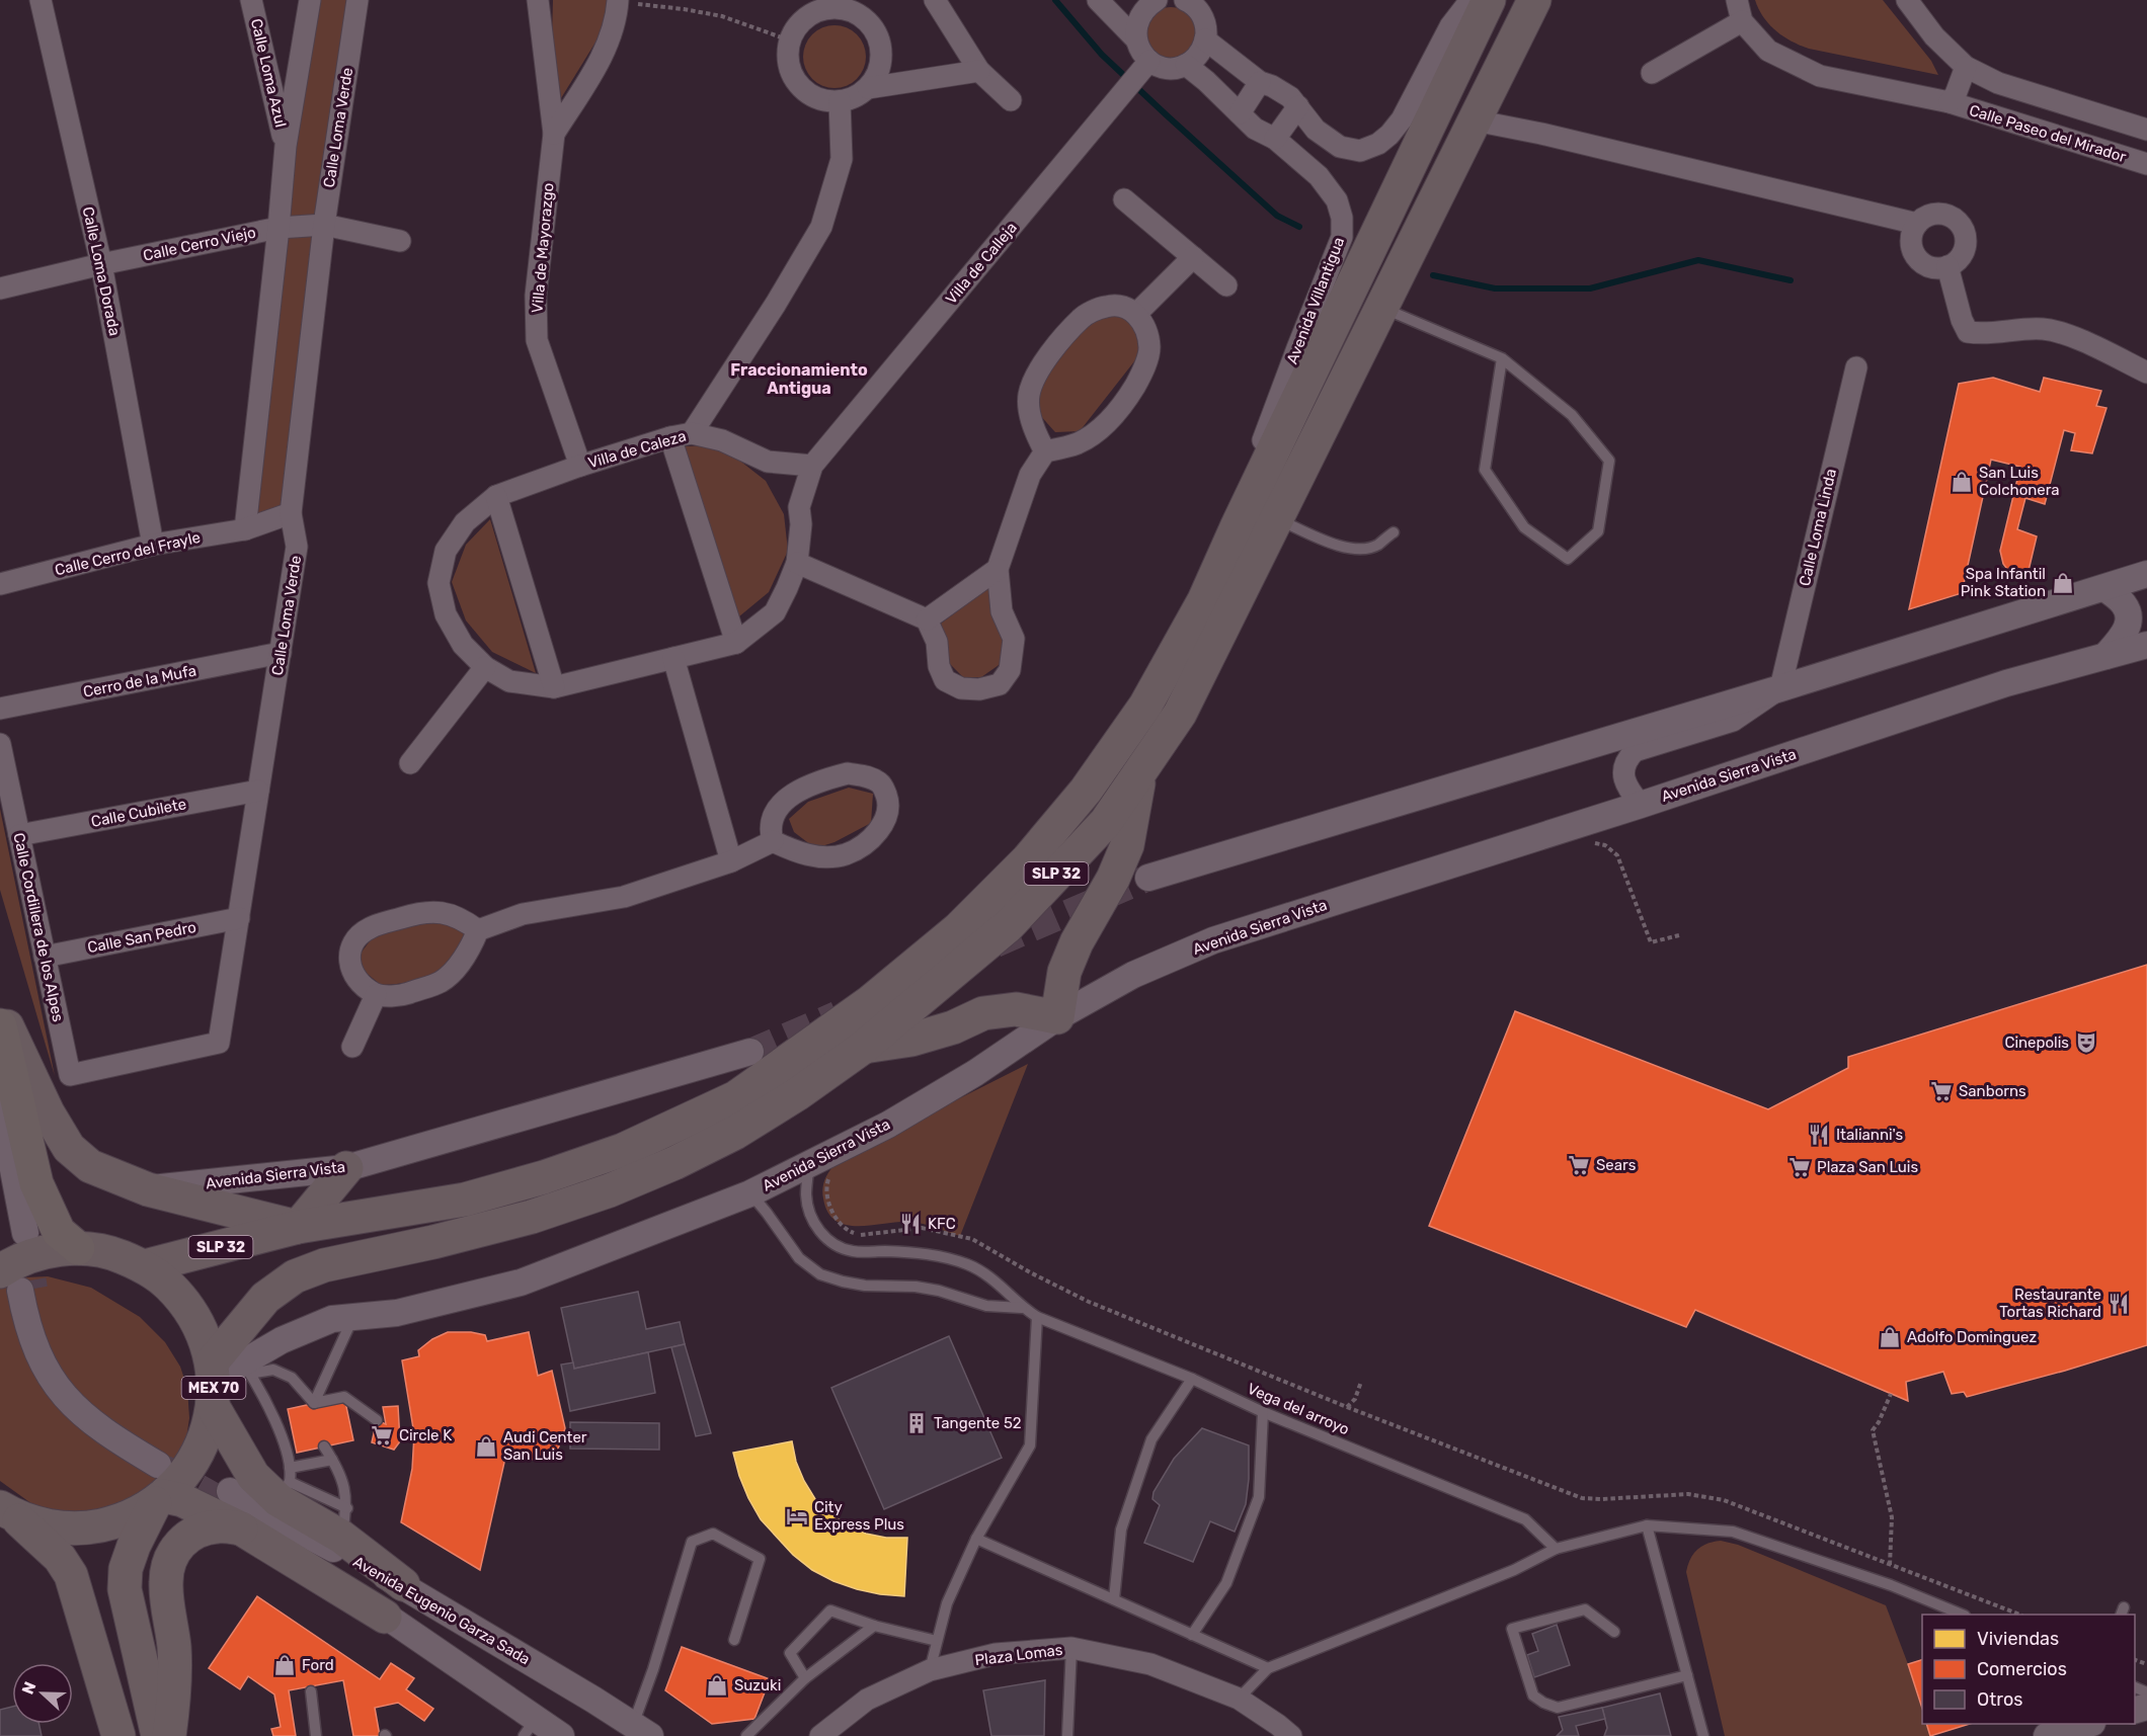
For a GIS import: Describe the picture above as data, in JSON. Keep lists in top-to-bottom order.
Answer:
{
  "streets": {
    "highway": ["SLP 32", "MEX 70"],
    "street": [
      "Calle Loma Azul",
      "Calle Loma Verde",
      "Calle Paseo del Mirador",
      "Calle Cerro Viejo",
      "Villa de Mayorazgo",
      "Villa de Calleja",
      "Calle Loma Dorada",
      "Avenida Villantigua",
      "Villa de Caleza",
      "Calle Loma Linda",
      "Calle Cerro del Frayle",
      "Cerro de la Mufa",
      "Avenida Sierra Vista",
      "Calle Cubilete",
      "Calle Cordillera de los Alpes",
      "Calle San Pedro",
      "Avenida Eugenio Garza Sada",
      "Plaza Lomas"
    ],
    "lane": ["Vega del arroyo"]
  },
  "crossings": [
    ["Calle Loma Verde", "Calle Cerro Viejo"],
    ["Calle Loma Verde", "Calle Cerro del Frayle"],
    ["Calle Loma Verde", "Cerro de la Mufa"],
    ["Calle Loma Verde", "Calle Cubilete"],
    ["Calle Loma Verde", "Calle Cordillera de los Alpes"],
    ["Calle Loma Verde", "Calle San Pedro"],
    ["Calle Cerro Viejo", "Calle Loma Dorada"],
    ["Villa de Mayorazgo", "Villa de Caleza"],
    ["Villa de Calleja", "Villa de Caleza"],
    ["Calle Loma Dorada", "Calle Cerro del Frayle"],
    ["Avenida Villantigua", "SLP 32"],
    ["Avenida Sierra Vista", "SLP 32"],
    ["Avenida Sierra Vista", "MEX 70"],
    ["Avenida Sierra Vista", "Vega del arroyo"],
    ["Calle Cubilete", "Calle Cordillera de los Alpes"],
    ["SLP 32", "MEX 70"],
    ["Calle Cordillera de los Alpes", "Calle San Pedro"]
  ],
  "districts": ["Fraccionamiento Antigua"],
  "places": {
    "shop": [
      "San Luis Colchonera",
      "Spa Infantil Pink Station",
      "Adolfo Dominguez",
      "Audi Center San Luis",
      "Ford",
      "Suzuki"
    ],
    "theatre": ["Cinepolis"],
    "supermarket": [
      "Sanborns",
      "Sears",
      "Plaza San Luis",
      "Circle K"
    ],
    "restaurant": ["Italianni's", "KFC", "Restaurante Tortas Richard"],
    "building": ["Tangente 52"],
    "hotel": ["City Express Plus"]
  },
  "legend": ["Viviendas", "Comercios", "Otros"],
  "north": "left"
}
